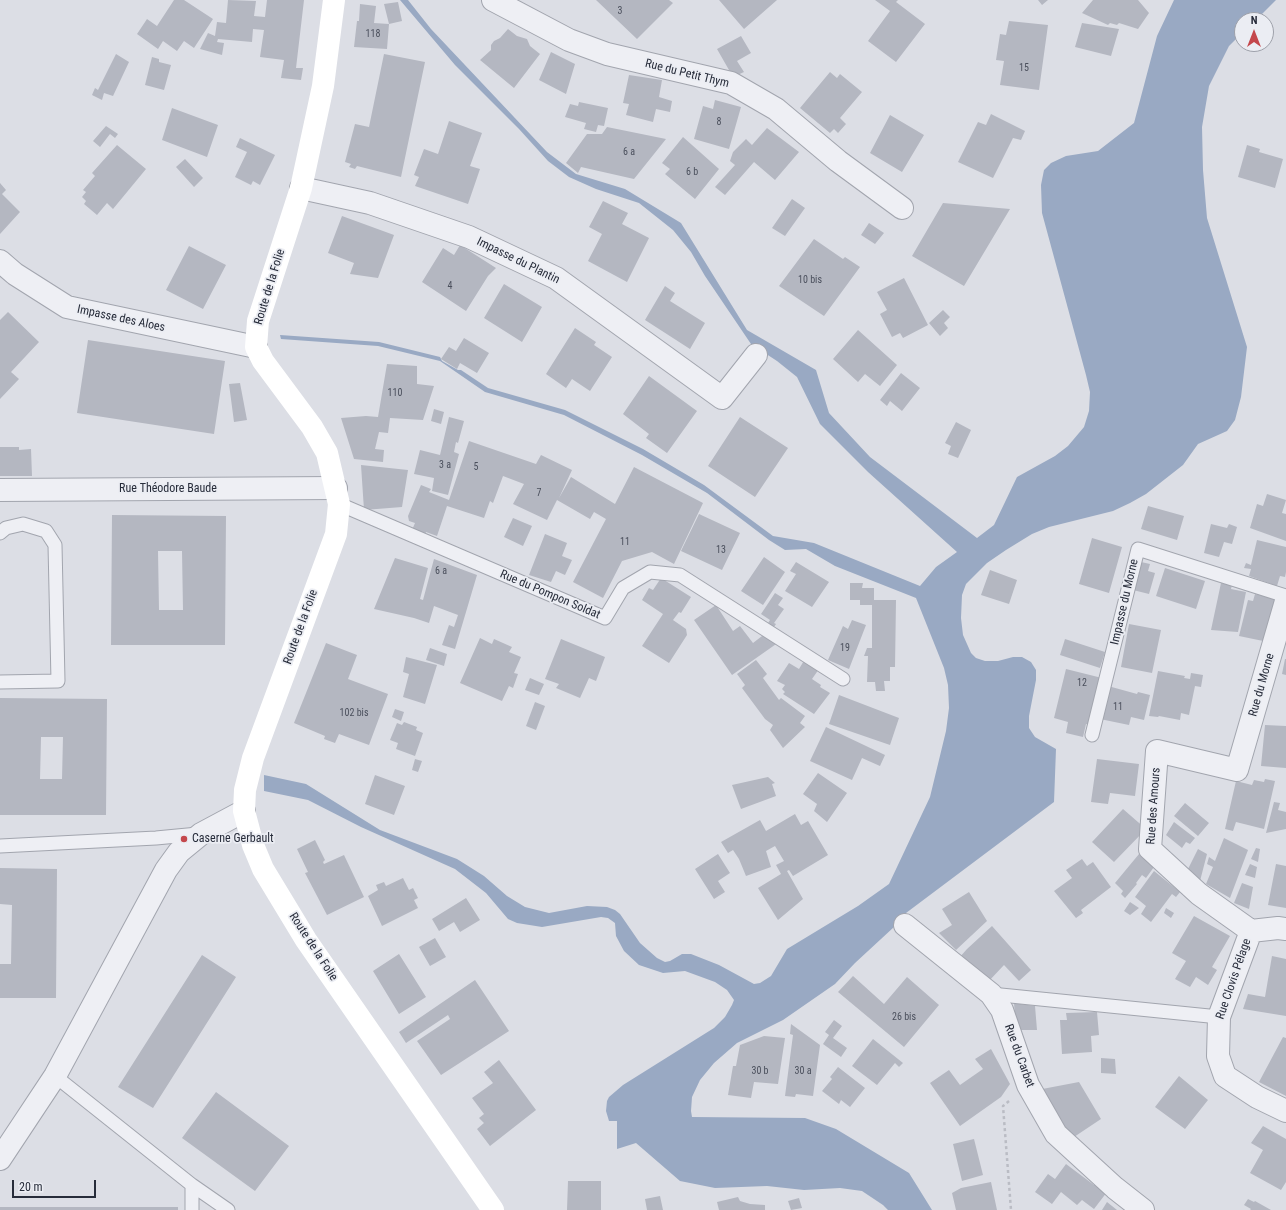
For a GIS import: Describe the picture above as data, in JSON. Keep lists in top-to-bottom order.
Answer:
{
  "streets": {
    "street": [
      "Rue du Petit Thym",
      "Impasse du Plantin",
      "Route de la Folie",
      "Impasse des Aloes",
      "Rue Théodore Baude",
      "Rue du Morne",
      "Rue des Amours",
      "Rue Clovis Pélage",
      "Rue du Carbet"
    ],
    "lane": ["Rue du Pompon Soldat", "Impasse du Morne"]
  },
  "crossings": [
    ["Impasse du Plantin", "Route de la Folie"],
    ["Route de la Folie", "Impasse des Aloes"],
    ["Route de la Folie", "Rue Théodore Baude"],
    ["Route de la Folie", "Rue du Pompon Soldat"],
    ["Rue Théodore Baude", "Rue du Pompon Soldat"],
    ["Rue du Morne", "Rue des Amours"],
    ["Rue des Amours", "Rue Clovis Pélage"]
  ],
  "places": ["Caserne Gerbault"],
  "house_numbers": [
    "3",
    "118",
    "15",
    "8",
    "6 a",
    "6 b",
    "10 bis",
    "4",
    "110",
    "3 a",
    "5",
    "7",
    "11",
    "13",
    "6 a",
    "19",
    "12",
    "11",
    "102 bis",
    "26 bis",
    "30 b",
    "30 a"
  ],
  "scale_bar": "20 m",
  "north": "top"
}
